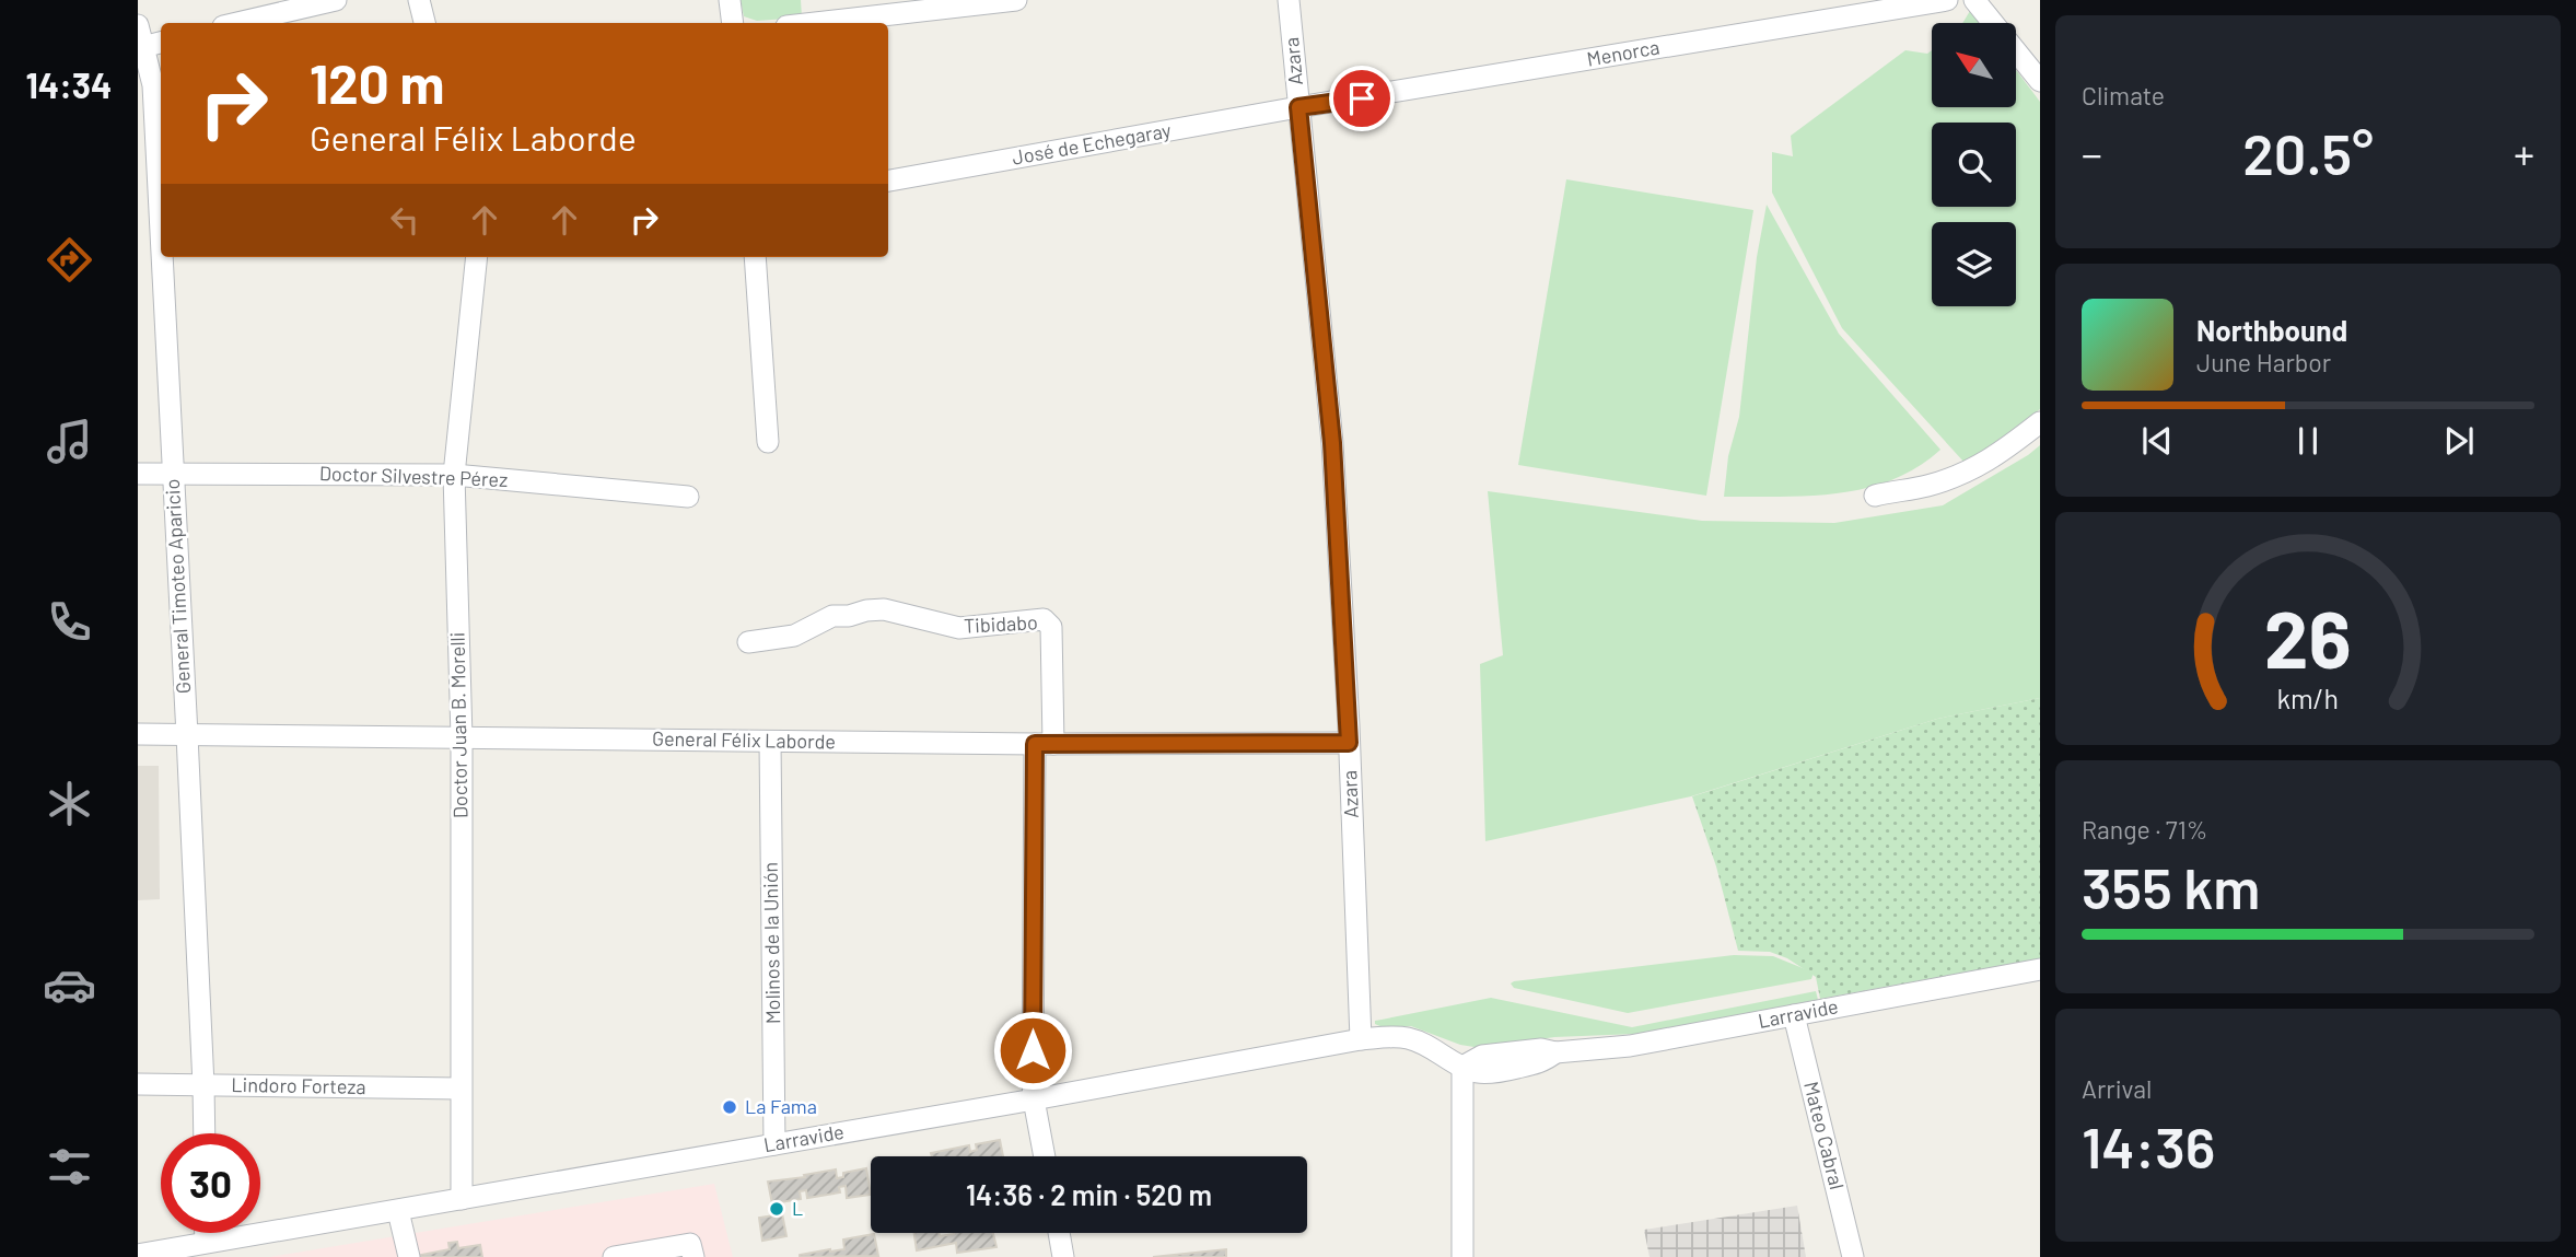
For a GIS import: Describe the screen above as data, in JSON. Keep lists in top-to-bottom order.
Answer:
{
  "streets": {
    "street": [
      "Menorca",
      "Azara",
      "José de Echegaray",
      "Doctor Silvestre Pérez",
      "General Timoteo Aparicio",
      "Tibidabo",
      "Doctor Juan B. Morelli",
      "General Félix Laborde",
      "Molinos de la Unión",
      "Larravide",
      "Lindoro Forteza",
      "Mateo Cabral"
    ]
  },
  "crossings": [
    ["Menorca", "Azara"],
    ["Menorca", "José de Echegaray"],
    ["Azara", "José de Echegaray"],
    ["Azara", "General Félix Laborde"],
    ["Azara", "Larravide"],
    ["Doctor Silvestre Pérez", "General Timoteo Aparicio"],
    ["Doctor Silvestre Pérez", "Doctor Juan B. Morelli"],
    ["General Timoteo Aparicio", "General Félix Laborde"],
    ["General Timoteo Aparicio", "Lindoro Forteza"],
    ["Tibidabo", "General Félix Laborde"],
    ["Tibidabo", "Larravide"],
    ["Doctor Juan B. Morelli", "General Félix Laborde"],
    ["Doctor Juan B. Morelli", "Larravide"],
    ["Doctor Juan B. Morelli", "Lindoro Forteza"],
    ["General Félix Laborde", "Molinos de la Unión"],
    ["Molinos de la Unión", "Larravide"],
    ["Larravide", "Mateo Cabral"]
  ],
  "places": ["La Fama", "L"],
  "north": "top left",
  "page": {
    "tabs": "14:34",
    "tile": [
      "Climate",
      ["Range · 71%", "355 km"],
      ["Arrival", "14:36"]
    ],
    "turn": ["120 m", "General Félix Laborde"],
    "heat": ["−", "20.5°", "+"],
    "song": ["Northbound", "June Harbor"],
    "limit": "30",
    "trip": "14:36 · 2 min · 520 m",
    "gauge": ["26", "km/h"]
  }
}
